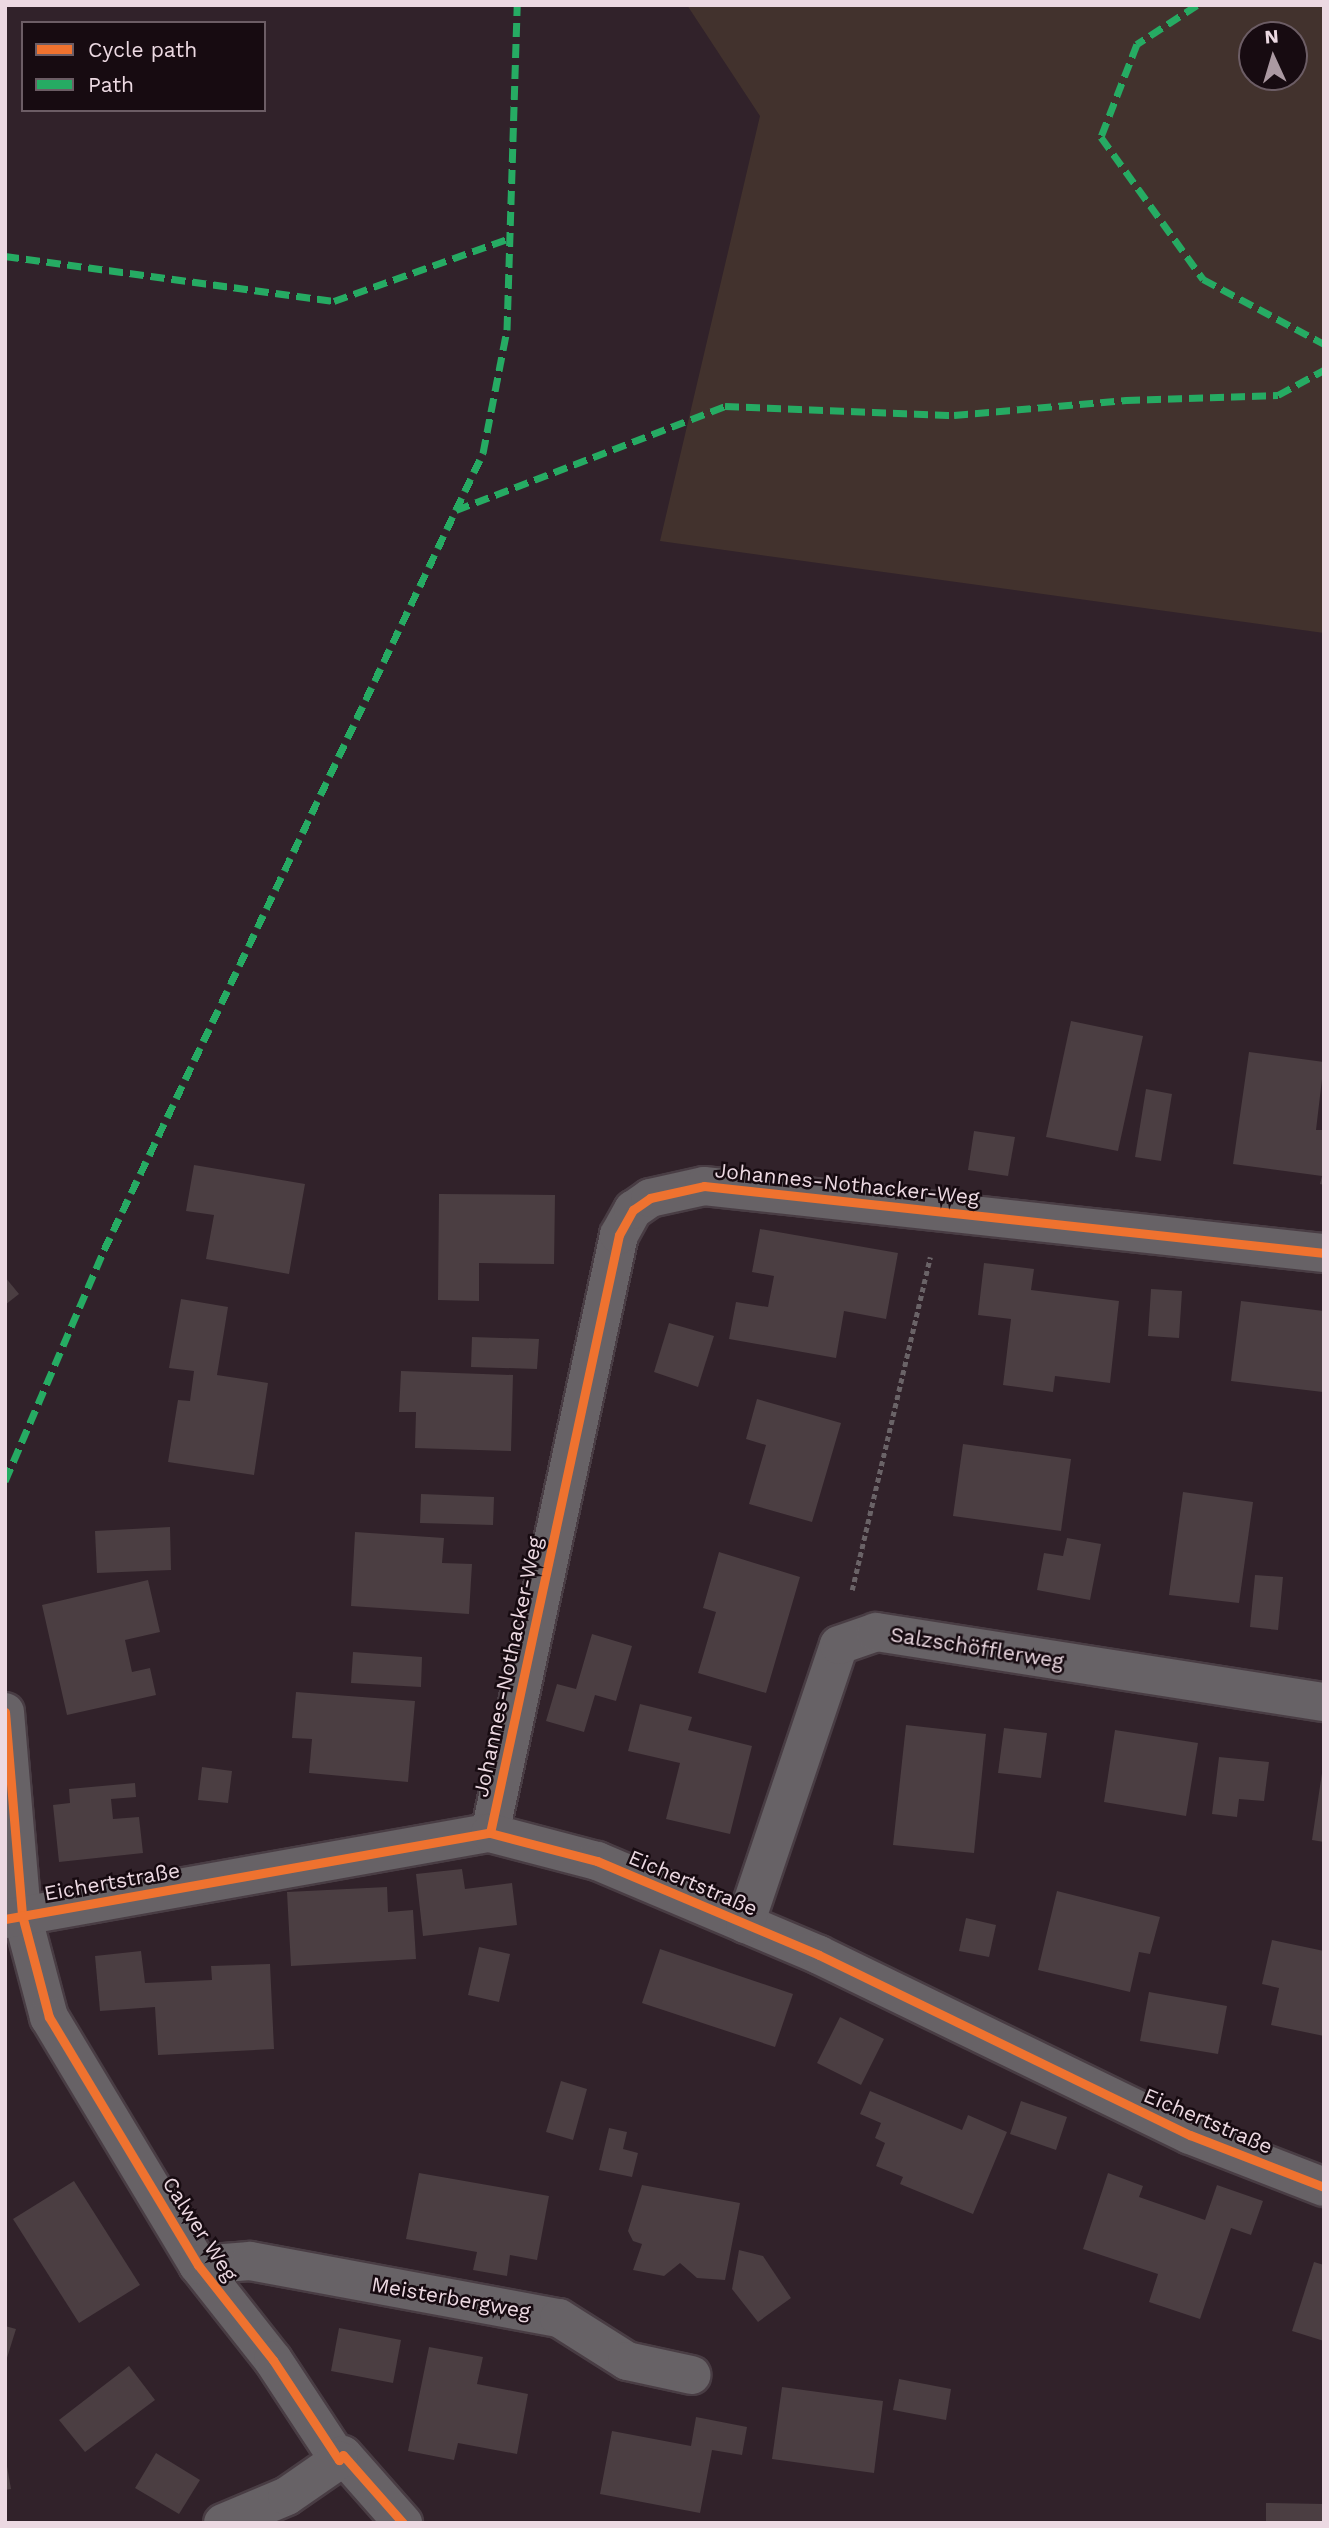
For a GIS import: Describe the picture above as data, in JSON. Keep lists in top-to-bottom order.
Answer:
{
  "streets": {
    "street": [
      "Johannes-Nothacker-Weg",
      "Salzschöfflerweg",
      "Eichertstraße",
      "Calwer Weg",
      "Meisterbergweg"
    ]
  },
  "crossings": [
    ["Johannes-Nothacker-Weg", "Eichertstraße"],
    ["Eichertstraße", "Calwer Weg"],
    ["Calwer Weg", "Meisterbergweg"]
  ],
  "legend": ["Cycle path", "Path"],
  "north": "top"
}
